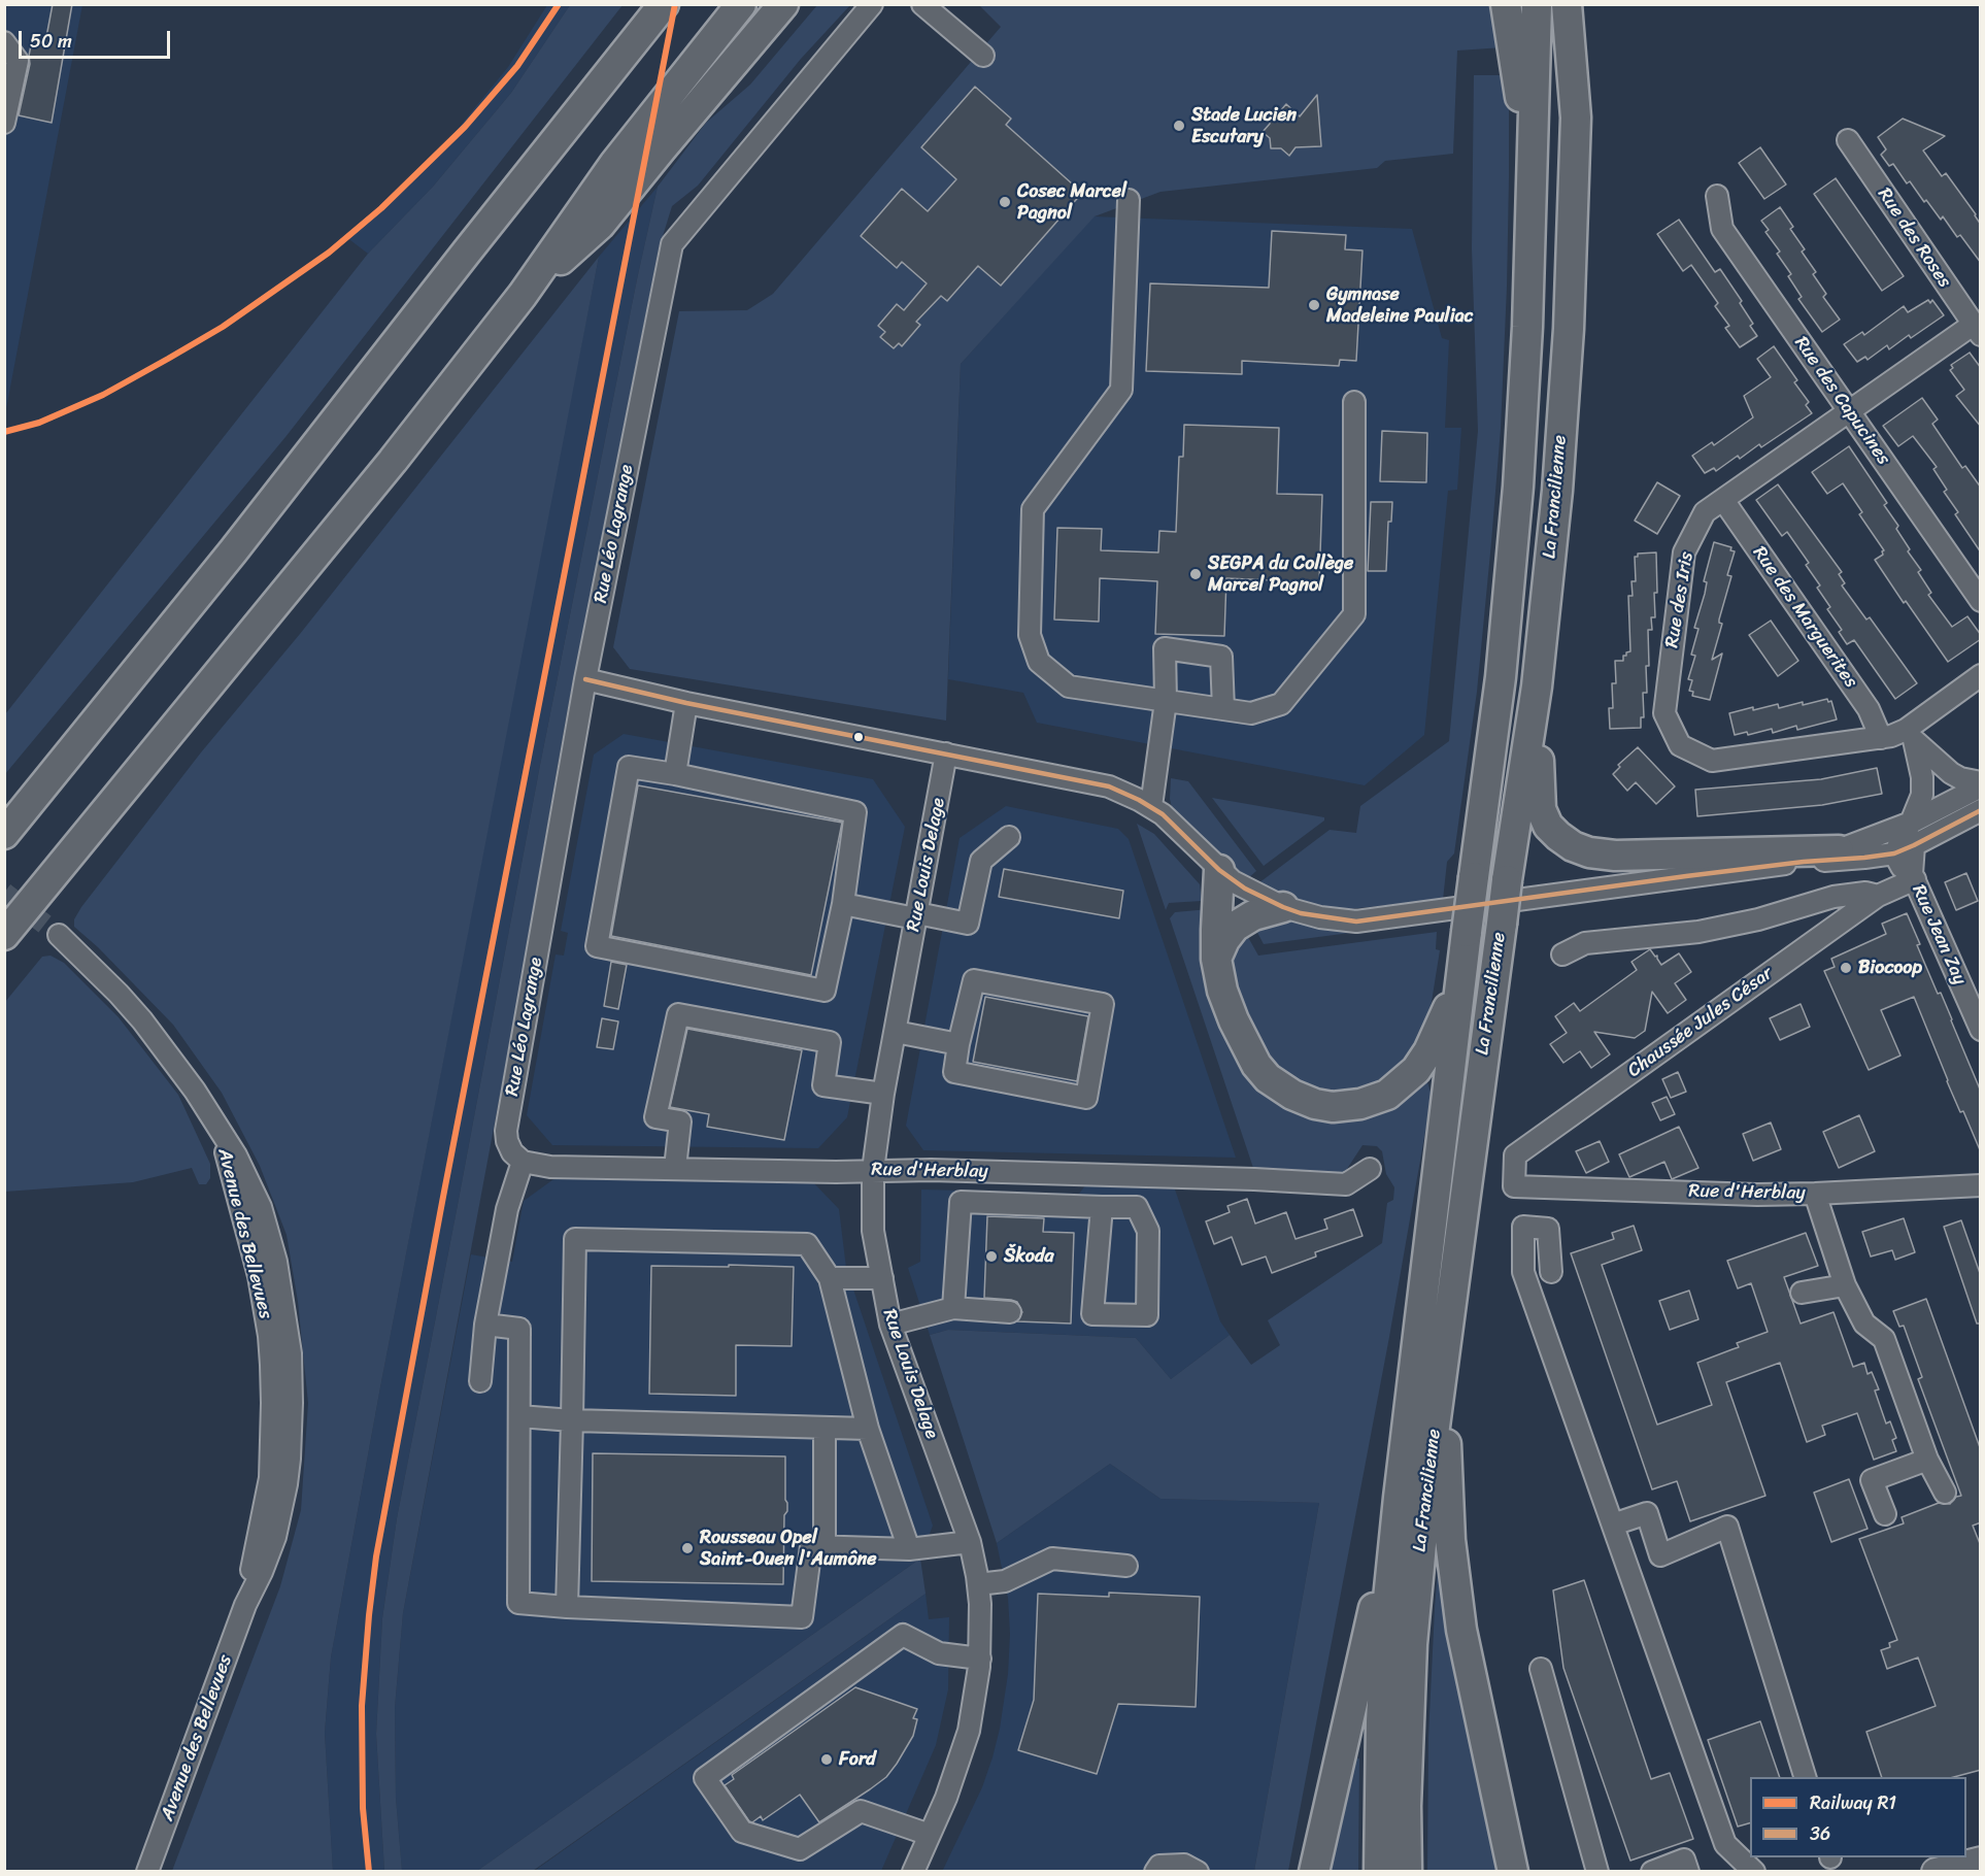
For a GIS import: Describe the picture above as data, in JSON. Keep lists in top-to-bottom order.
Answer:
{
  "streets": {
    "highway": ["La Francilienne"],
    "street": [
      "Rue des Roses",
      "Rue des Capucines",
      "Rue Léo Lagrange",
      "Rue des Iris",
      "Rue des Marguerites",
      "Rue Louis Delage",
      "Rue Jean Zay",
      "Chaussée Jules César",
      "Rue d'Herblay",
      "Avenue des Bellevues"
    ]
  },
  "crossings": [
    ["Rue des Roses", "Rue des Iris"],
    ["Rue des Capucines", "Rue des Iris"],
    ["Rue Léo Lagrange", "Rue d'Herblay"],
    ["Rue des Iris", "Rue des Marguerites"],
    ["Rue Louis Delage", "Rue d'Herblay"],
    ["Rue Jean Zay", "Chaussée Jules César"],
    ["Chaussée Jules César", "Rue d'Herblay"]
  ],
  "places": [
    "Stade Lucien Escutary",
    "Cosec Marcel Pagnol",
    "Gymnase Madeleine Pauliac",
    "SEGPA du Collège Marcel Pagnol",
    "Biocoop",
    "Škoda",
    "Rousseau Opel Saint-Ouen l'Aumône",
    "Ford"
  ],
  "lines": ["rail line R1", "transit line 36"],
  "legend": ["Railway R1", "36"],
  "scale_bar": "50 m"
}
